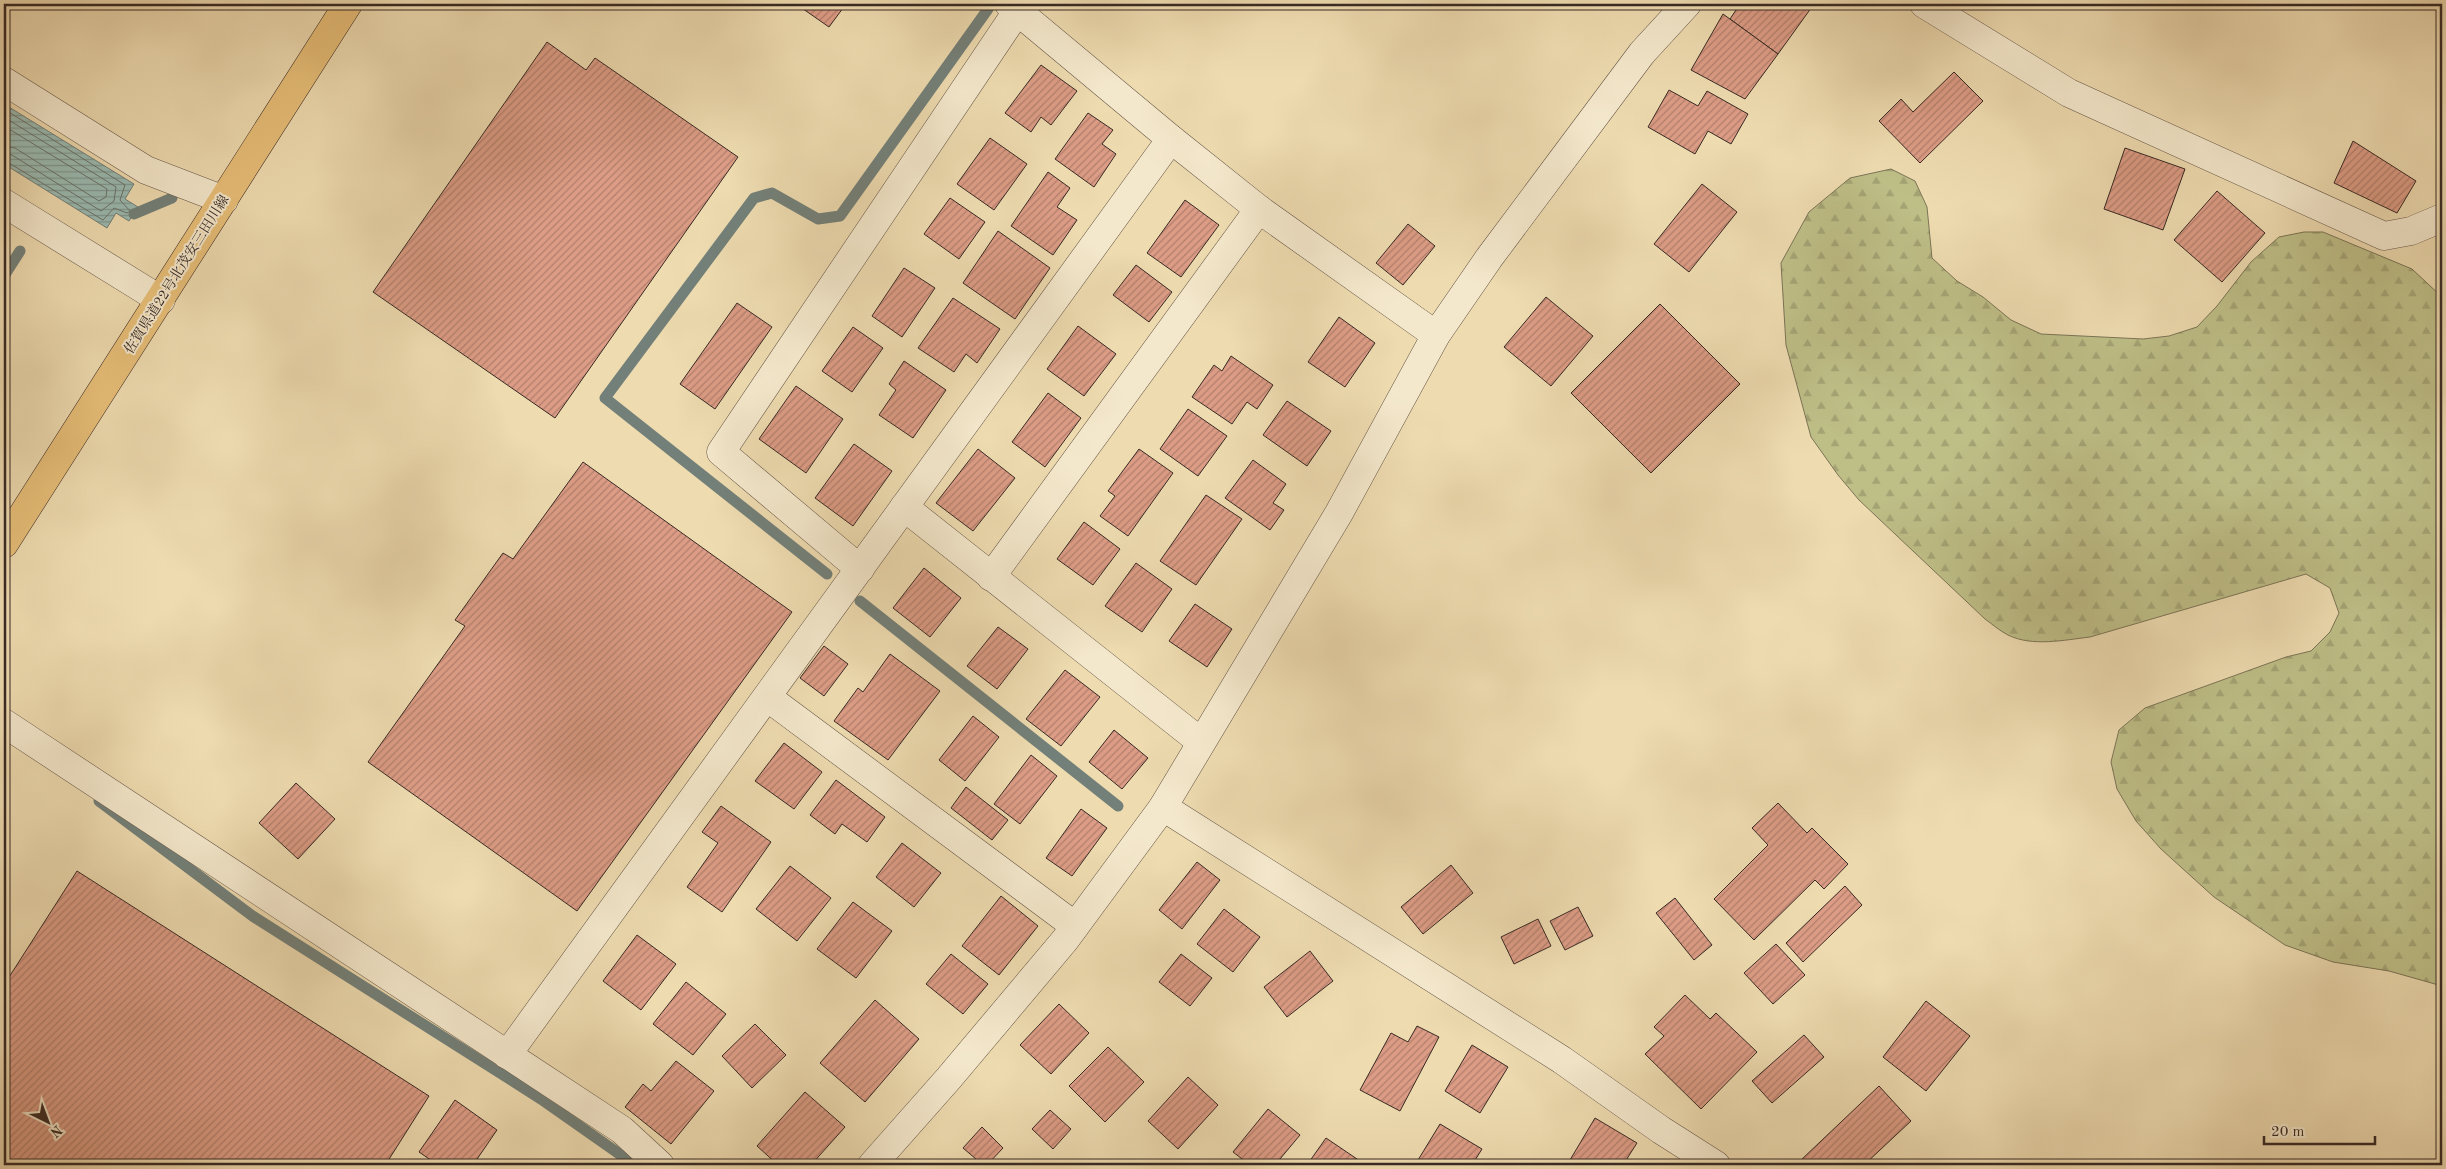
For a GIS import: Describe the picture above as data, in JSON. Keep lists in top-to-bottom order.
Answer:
{
  "streets": {
    "main road": ["佐賀県道22号北茂安三田川線"]
  },
  "scale_bar": "20 m",
  "north": "bottom right"
}
